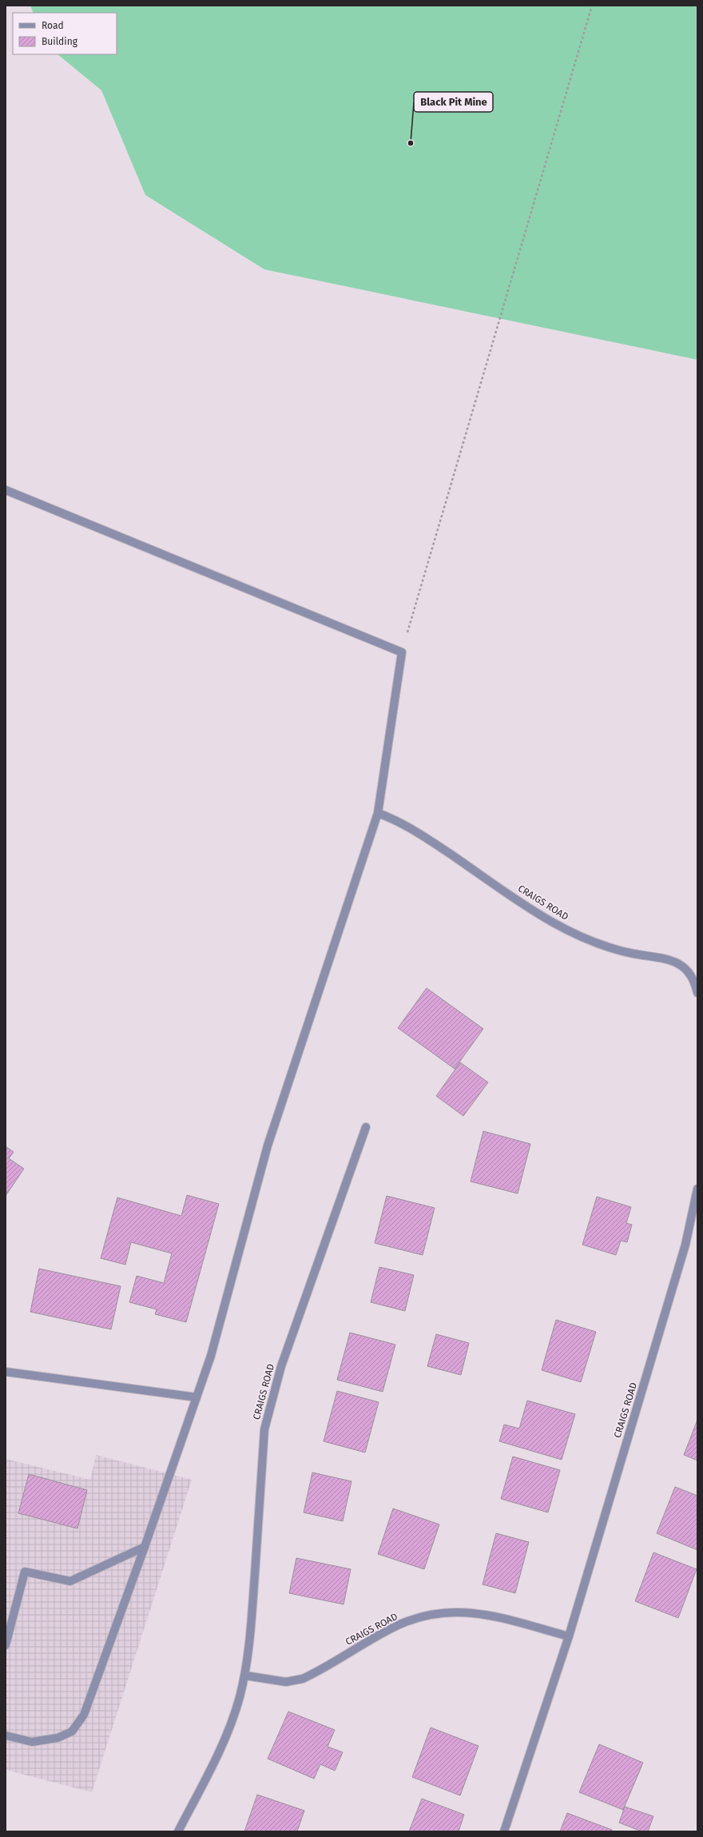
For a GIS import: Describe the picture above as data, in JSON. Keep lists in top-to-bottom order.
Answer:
{
  "streets": {
    "street": ["CRAIGS ROAD"]
  },
  "places": ["Black Pit Mine"],
  "legend": ["Road", "Building"]
}
